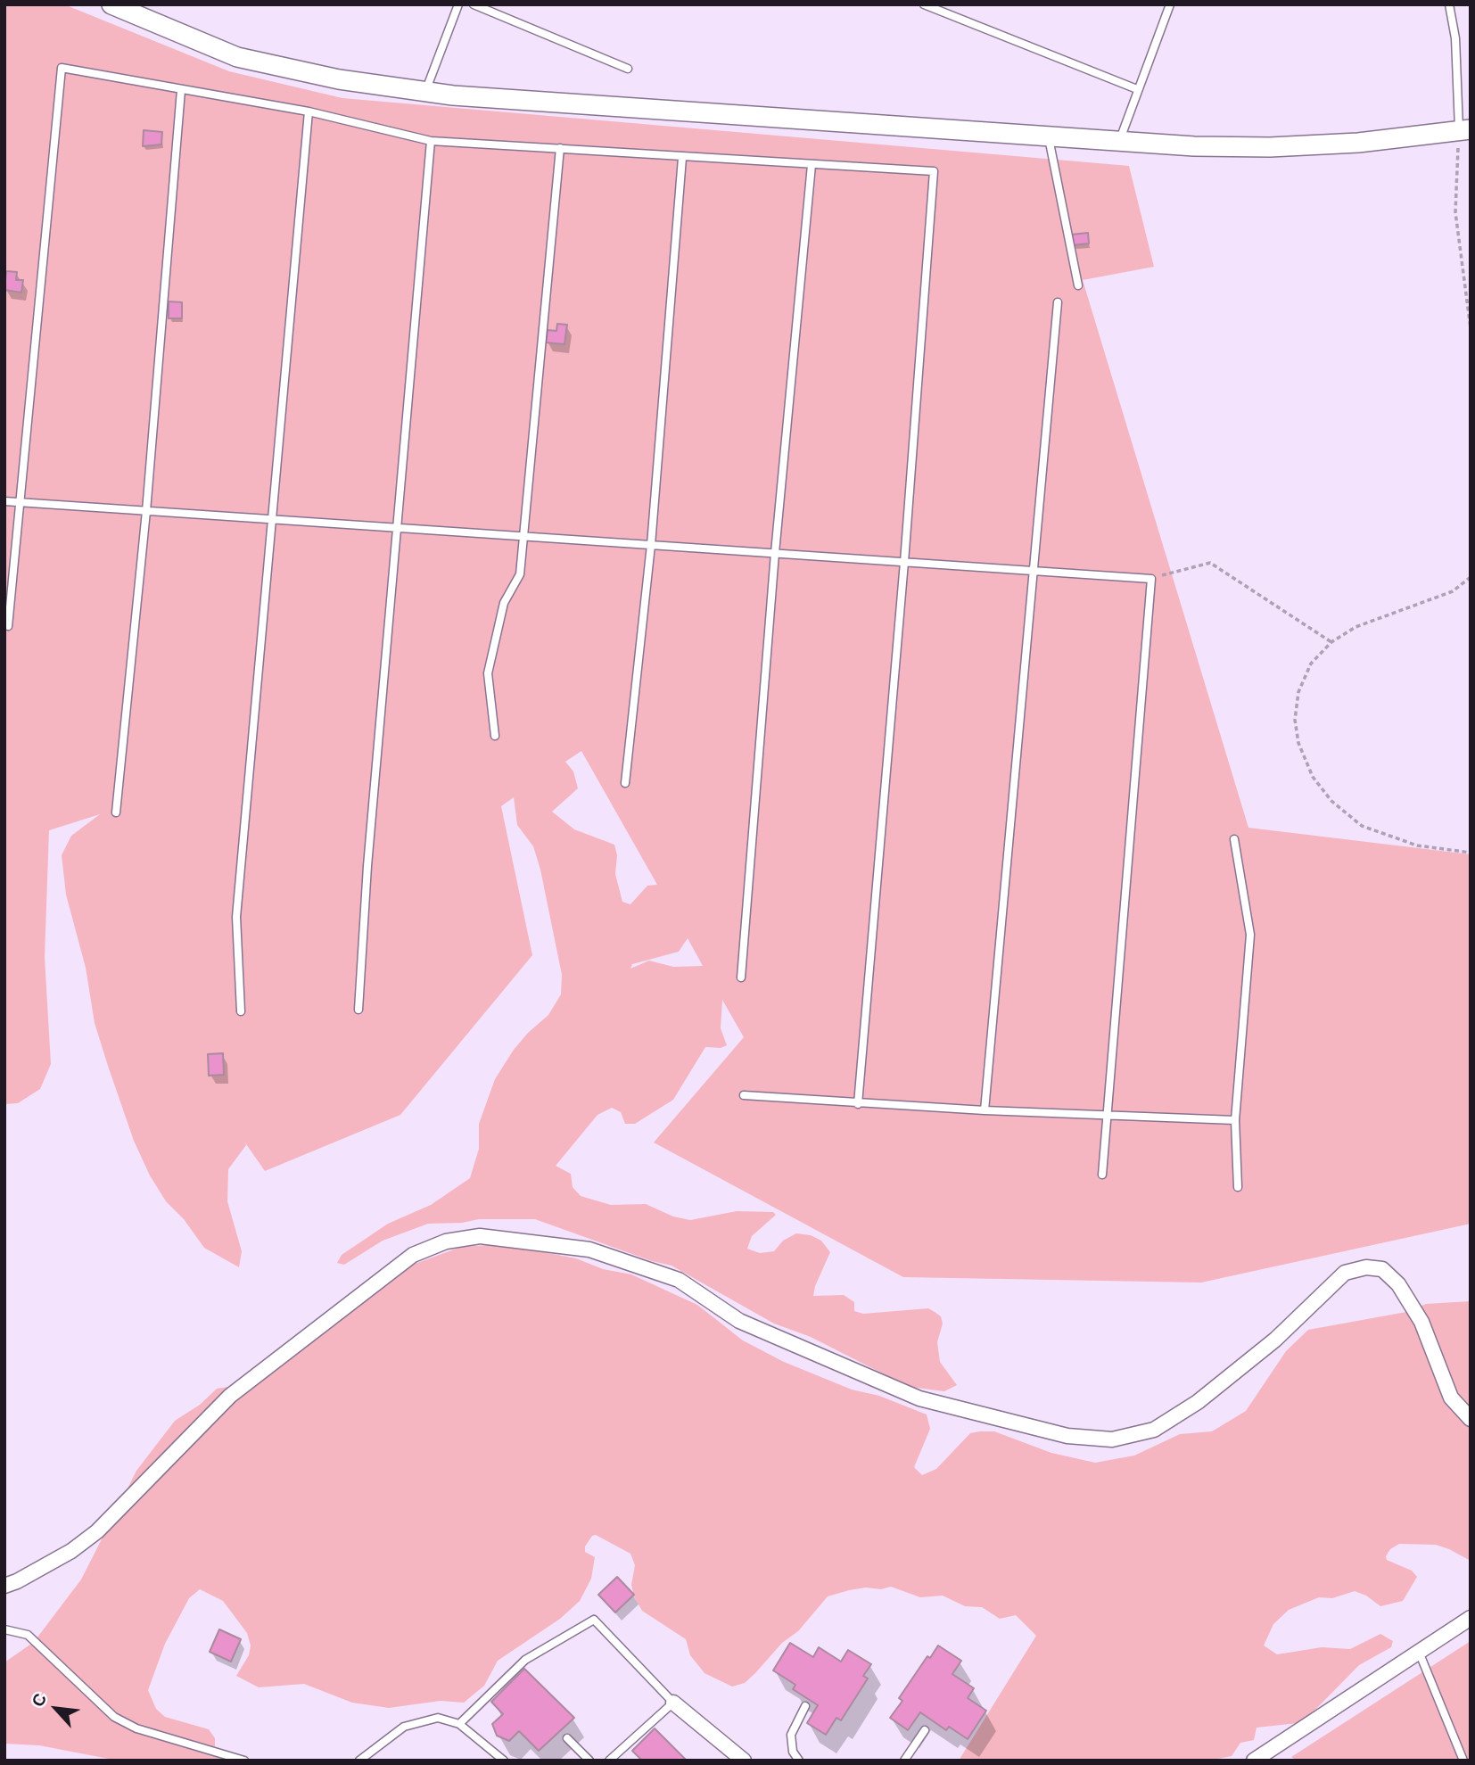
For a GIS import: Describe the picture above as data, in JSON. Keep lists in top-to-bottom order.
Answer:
{
  "north": "top left"
}
